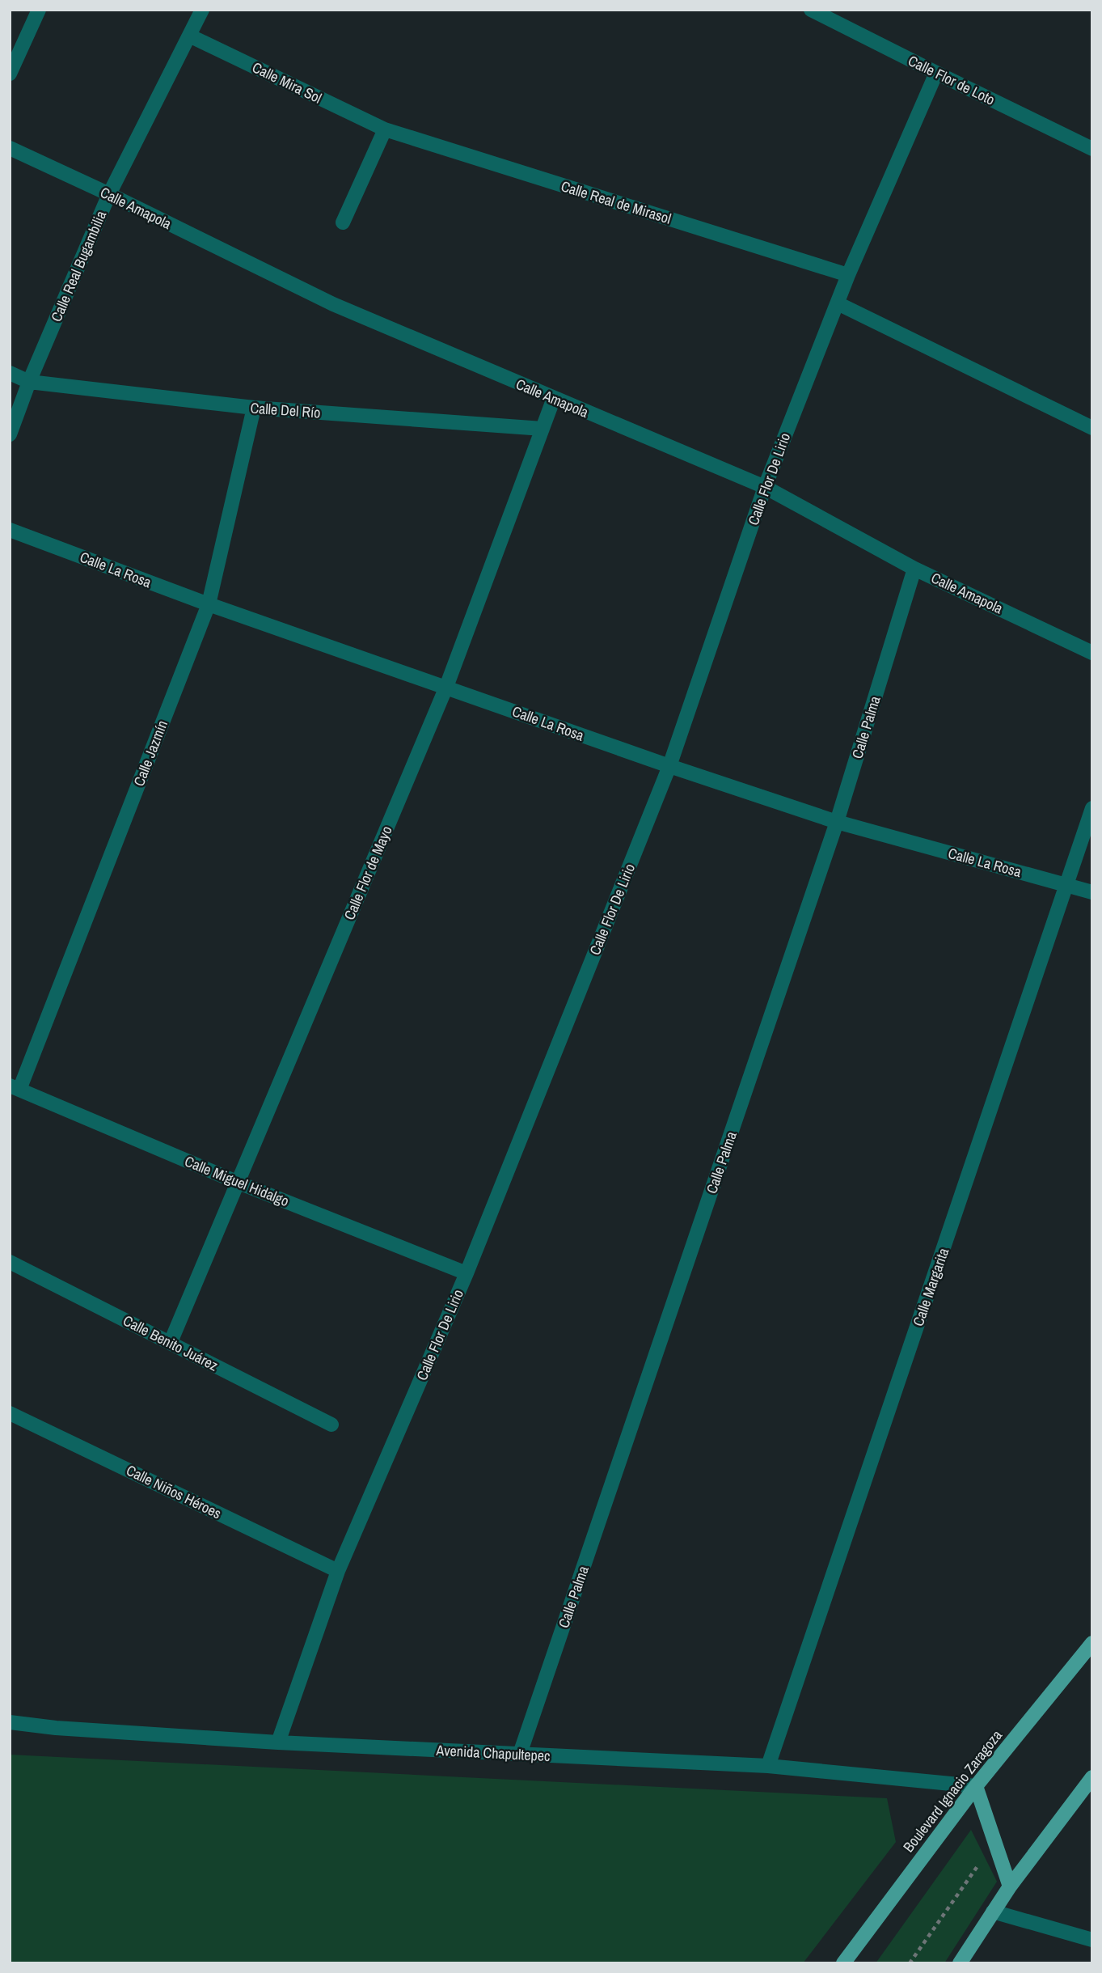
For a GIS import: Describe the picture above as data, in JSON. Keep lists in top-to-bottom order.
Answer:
{
  "streets": {
    "main road": ["Boulevard Ignacio Zaragoza"],
    "street": [
      "Calle Flor de Loto",
      "Calle Mira Sol",
      "Calle Real de Mirasol",
      "Calle Amapola",
      "Calle Real Bugambilia",
      "Calle Del Río",
      "Calle Flor De Lirio",
      "Calle La Rosa",
      "Calle Palma",
      "Calle Jazmín",
      "Calle Flor de Mayo",
      "Calle Miguel Hidalgo",
      "Calle Margarita",
      "Calle Benito Juárez",
      "Calle Niños Héroes",
      "Avenida Chapultepec"
    ]
  },
  "crossings": [
    ["Calle Flor de Loto", "Calle Flor De Lirio"],
    ["Calle Mira Sol", "Calle Real de Mirasol"],
    ["Calle Mira Sol", "Calle Real Bugambilia"],
    ["Calle Real de Mirasol", "Calle Flor De Lirio"],
    ["Calle Amapola", "Calle Real Bugambilia"],
    ["Calle Amapola", "Calle Flor De Lirio"],
    ["Calle Amapola", "Calle Palma"],
    ["Calle Amapola", "Calle Flor de Mayo"],
    ["Calle Real Bugambilia", "Calle Del Río"],
    ["Calle Del Río", "Calle Jazmín"],
    ["Calle Del Río", "Calle Flor de Mayo"],
    ["Calle Flor De Lirio", "Calle La Rosa"],
    ["Calle Flor De Lirio", "Calle Miguel Hidalgo"],
    ["Calle Flor De Lirio", "Calle Niños Héroes"],
    ["Calle Flor De Lirio", "Avenida Chapultepec"],
    ["Calle La Rosa", "Calle Palma"],
    ["Calle La Rosa", "Calle Jazmín"],
    ["Calle La Rosa", "Calle Flor de Mayo"],
    ["Calle La Rosa", "Calle Margarita"],
    ["Calle Palma", "Avenida Chapultepec"],
    ["Calle Jazmín", "Calle Miguel Hidalgo"],
    ["Calle Flor de Mayo", "Calle Miguel Hidalgo"],
    ["Calle Flor de Mayo", "Calle Benito Juárez"],
    ["Calle Margarita", "Avenida Chapultepec"],
    ["Avenida Chapultepec", "Boulevard Ignacio Zaragoza"]
  ]
}
